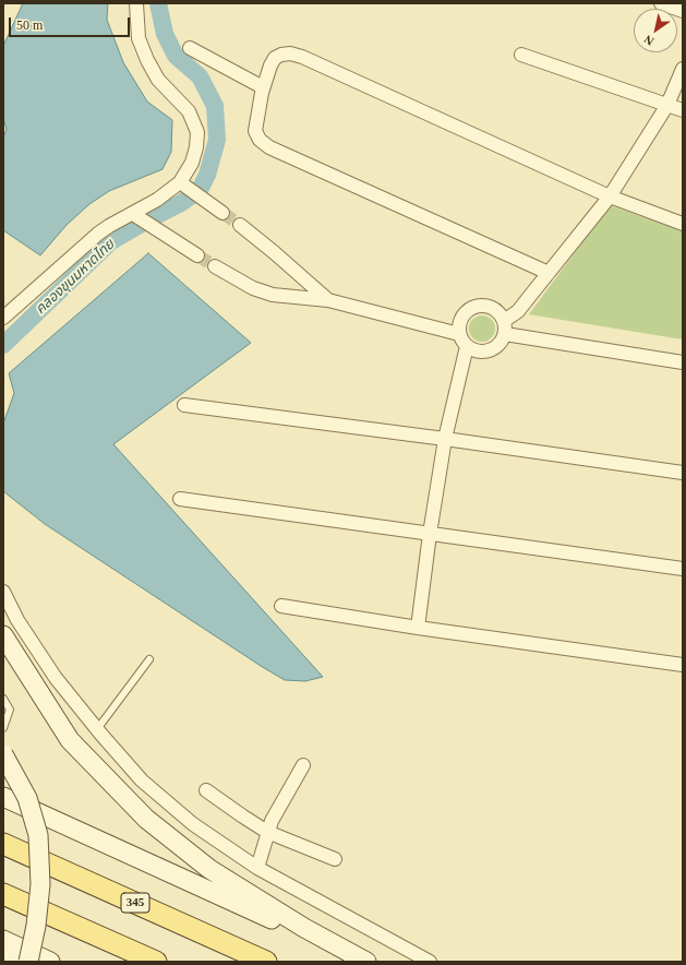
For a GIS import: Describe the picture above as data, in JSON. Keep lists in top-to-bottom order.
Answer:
{
  "streets": {
    "main road": ["345"]
  },
  "water": ["คลองขุนมหาดไทย"],
  "scale_bar": "50 m",
  "north": "bottom left"
}
